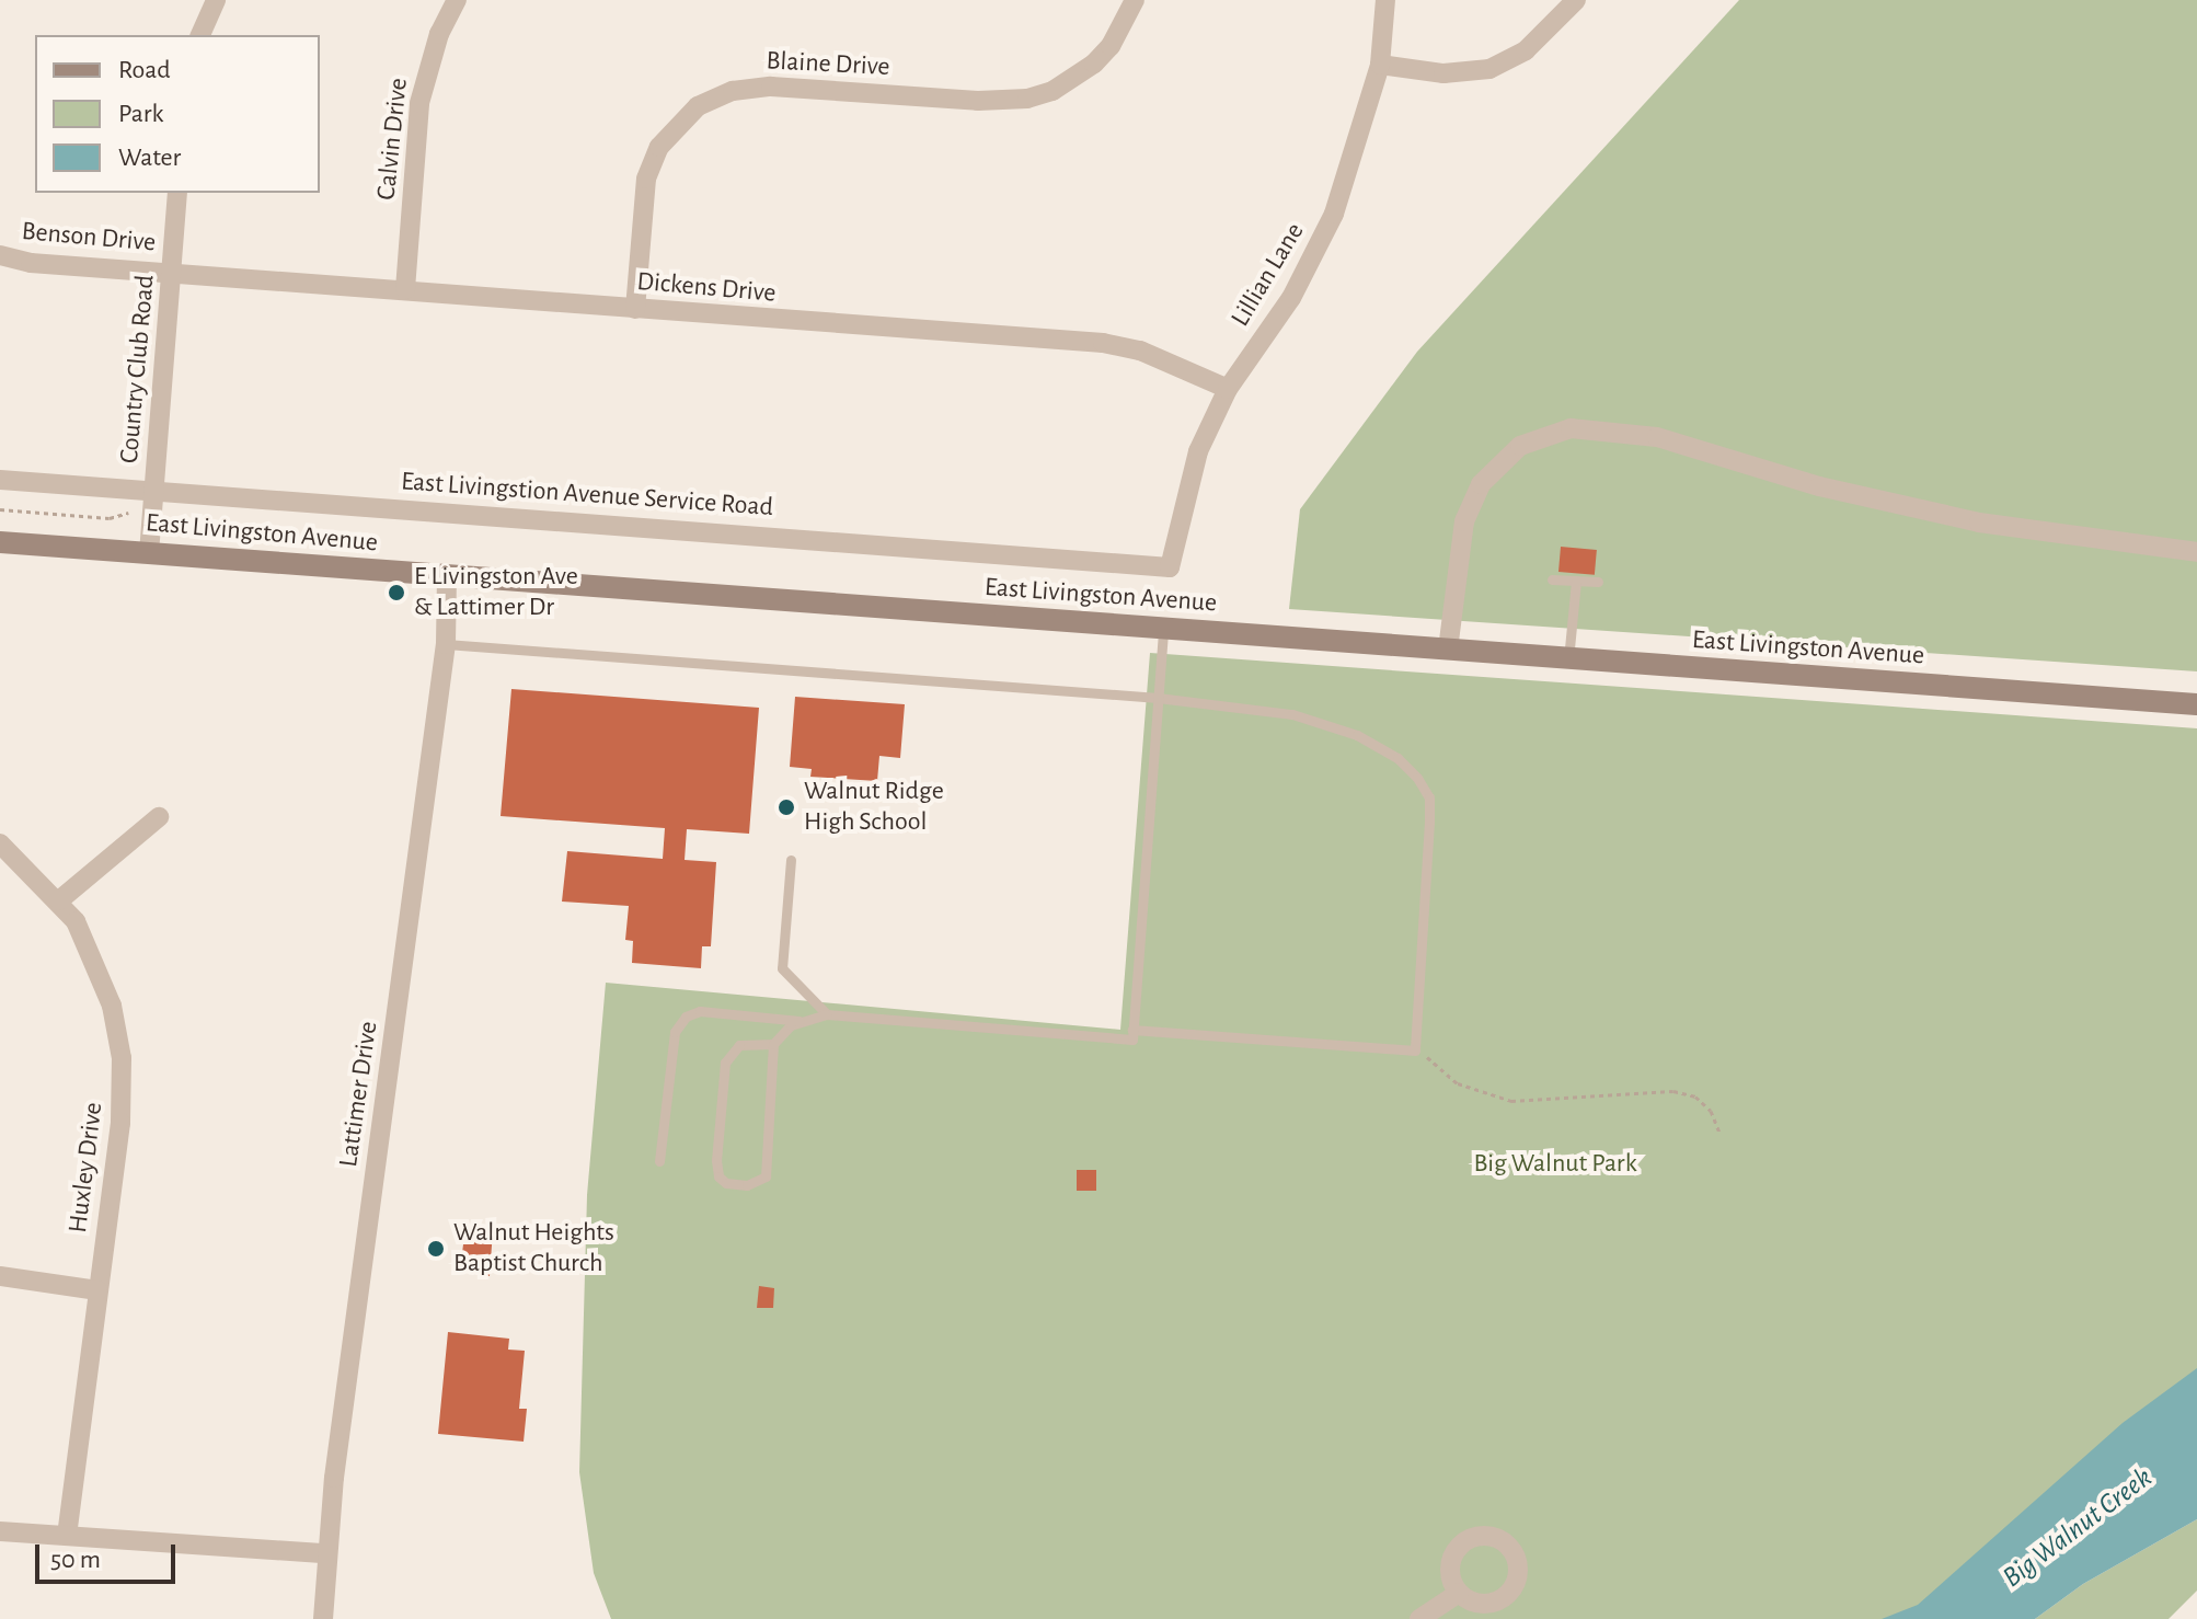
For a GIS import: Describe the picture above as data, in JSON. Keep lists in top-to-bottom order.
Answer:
{
  "streets": {
    "main road": ["East Livingston Avenue"],
    "street": [
      "Blaine Drive",
      "Calvin Drive",
      "Benson Drive",
      "Lillian Lane",
      "Dickens Drive",
      "Country Club Road",
      "East Livingstion Avenue Service Road",
      "Lattimer Drive",
      "Huxley Drive"
    ]
  },
  "crossings": [
    ["Blaine Drive", "Dickens Drive"],
    ["Calvin Drive", "Dickens Drive"],
    ["Benson Drive", "Dickens Drive"],
    ["Benson Drive", "Country Club Road"],
    ["Lillian Lane", "Dickens Drive"],
    ["Lillian Lane", "East Livingstion Avenue Service Road"],
    ["Dickens Drive", "Country Club Road"],
    ["Country Club Road", "East Livingstion Avenue Service Road"],
    ["Country Club Road", "East Livingston Avenue"],
    ["East Livingston Avenue", "Lattimer Drive"]
  ],
  "water": ["Big Walnut Creek"],
  "parks": ["Big Walnut Park"],
  "places": ["E Livingston Ave & Lattimer Dr", "Walnut Ridge High School", "Walnut Heights Baptist Church"],
  "legend": ["Road", "Park", "Water"],
  "scale_bar": "50 m"
}
